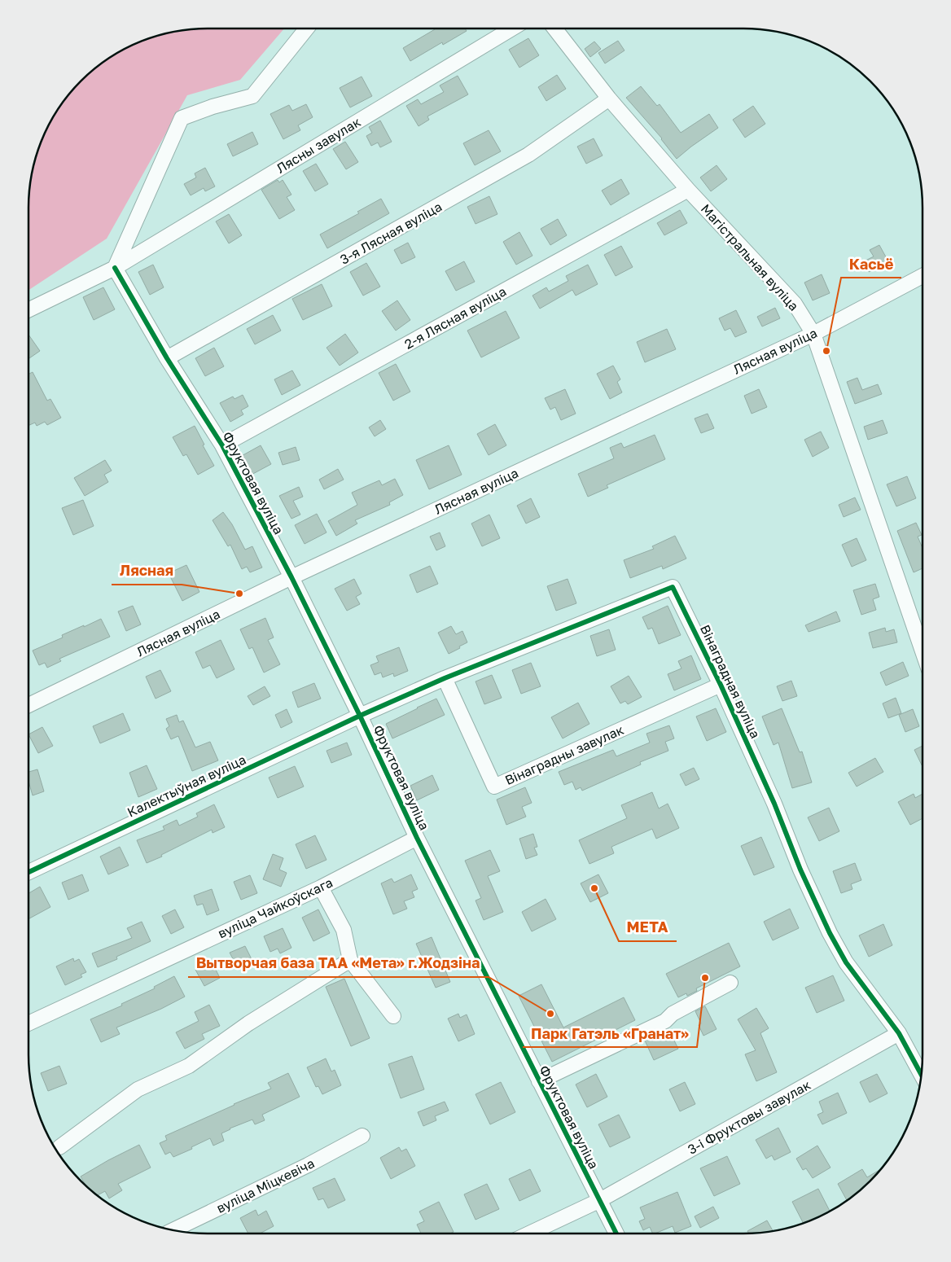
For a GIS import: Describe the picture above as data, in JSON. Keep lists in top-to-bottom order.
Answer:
{
  "streets": {
    "street": [
      "Лясны завулак",
      "3-я Лясная вуліца",
      "Магістральная вуліца",
      "2-я Лясная вуліца",
      "Лясная вуліца",
      "Фруктовая вуліца",
      "Вінаградная вуліца",
      "Вінаградны завулак",
      "Калектыўная вуліца",
      "вуліца Чайкоўскага",
      "3-і Фруктовы завулак",
      "вуліца Міцкевіча"
    ]
  },
  "crossings": [
    ["Лясны завулак", "Фруктовая вуліца"],
    ["3-я Лясная вуліца", "Магістральная вуліца"],
    ["3-я Лясная вуліца", "Фруктовая вуліца"],
    ["Магістральная вуліца", "2-я Лясная вуліца"],
    ["Магістральная вуліца", "Лясная вуліца"],
    ["2-я Лясная вуліца", "Фруктовая вуліца"],
    ["Лясная вуліца", "Фруктовая вуліца"],
    ["Фруктовая вуліца", "Вінаградная вуліца"],
    ["Фруктовая вуліца", "Калектыўная вуліца"],
    ["Фруктовая вуліца", "вуліца Чайкоўскага"],
    ["Фруктовая вуліца", "3-і Фруктовы завулак"],
    ["Вінаградная вуліца", "Вінаградны завулак"],
    ["Вінаградная вуліца", "Калектыўная вуліца"],
    ["Вінаградная вуліца", "3-і Фруктовы завулак"]
  ],
  "places": [
    "Касьё",
    "Лясная",
    "МЕТА",
    "Парк Гатэль «Гранат»",
    "Вытворчая база ТАА «Мета» г.Жодзіна"
  ]
}
